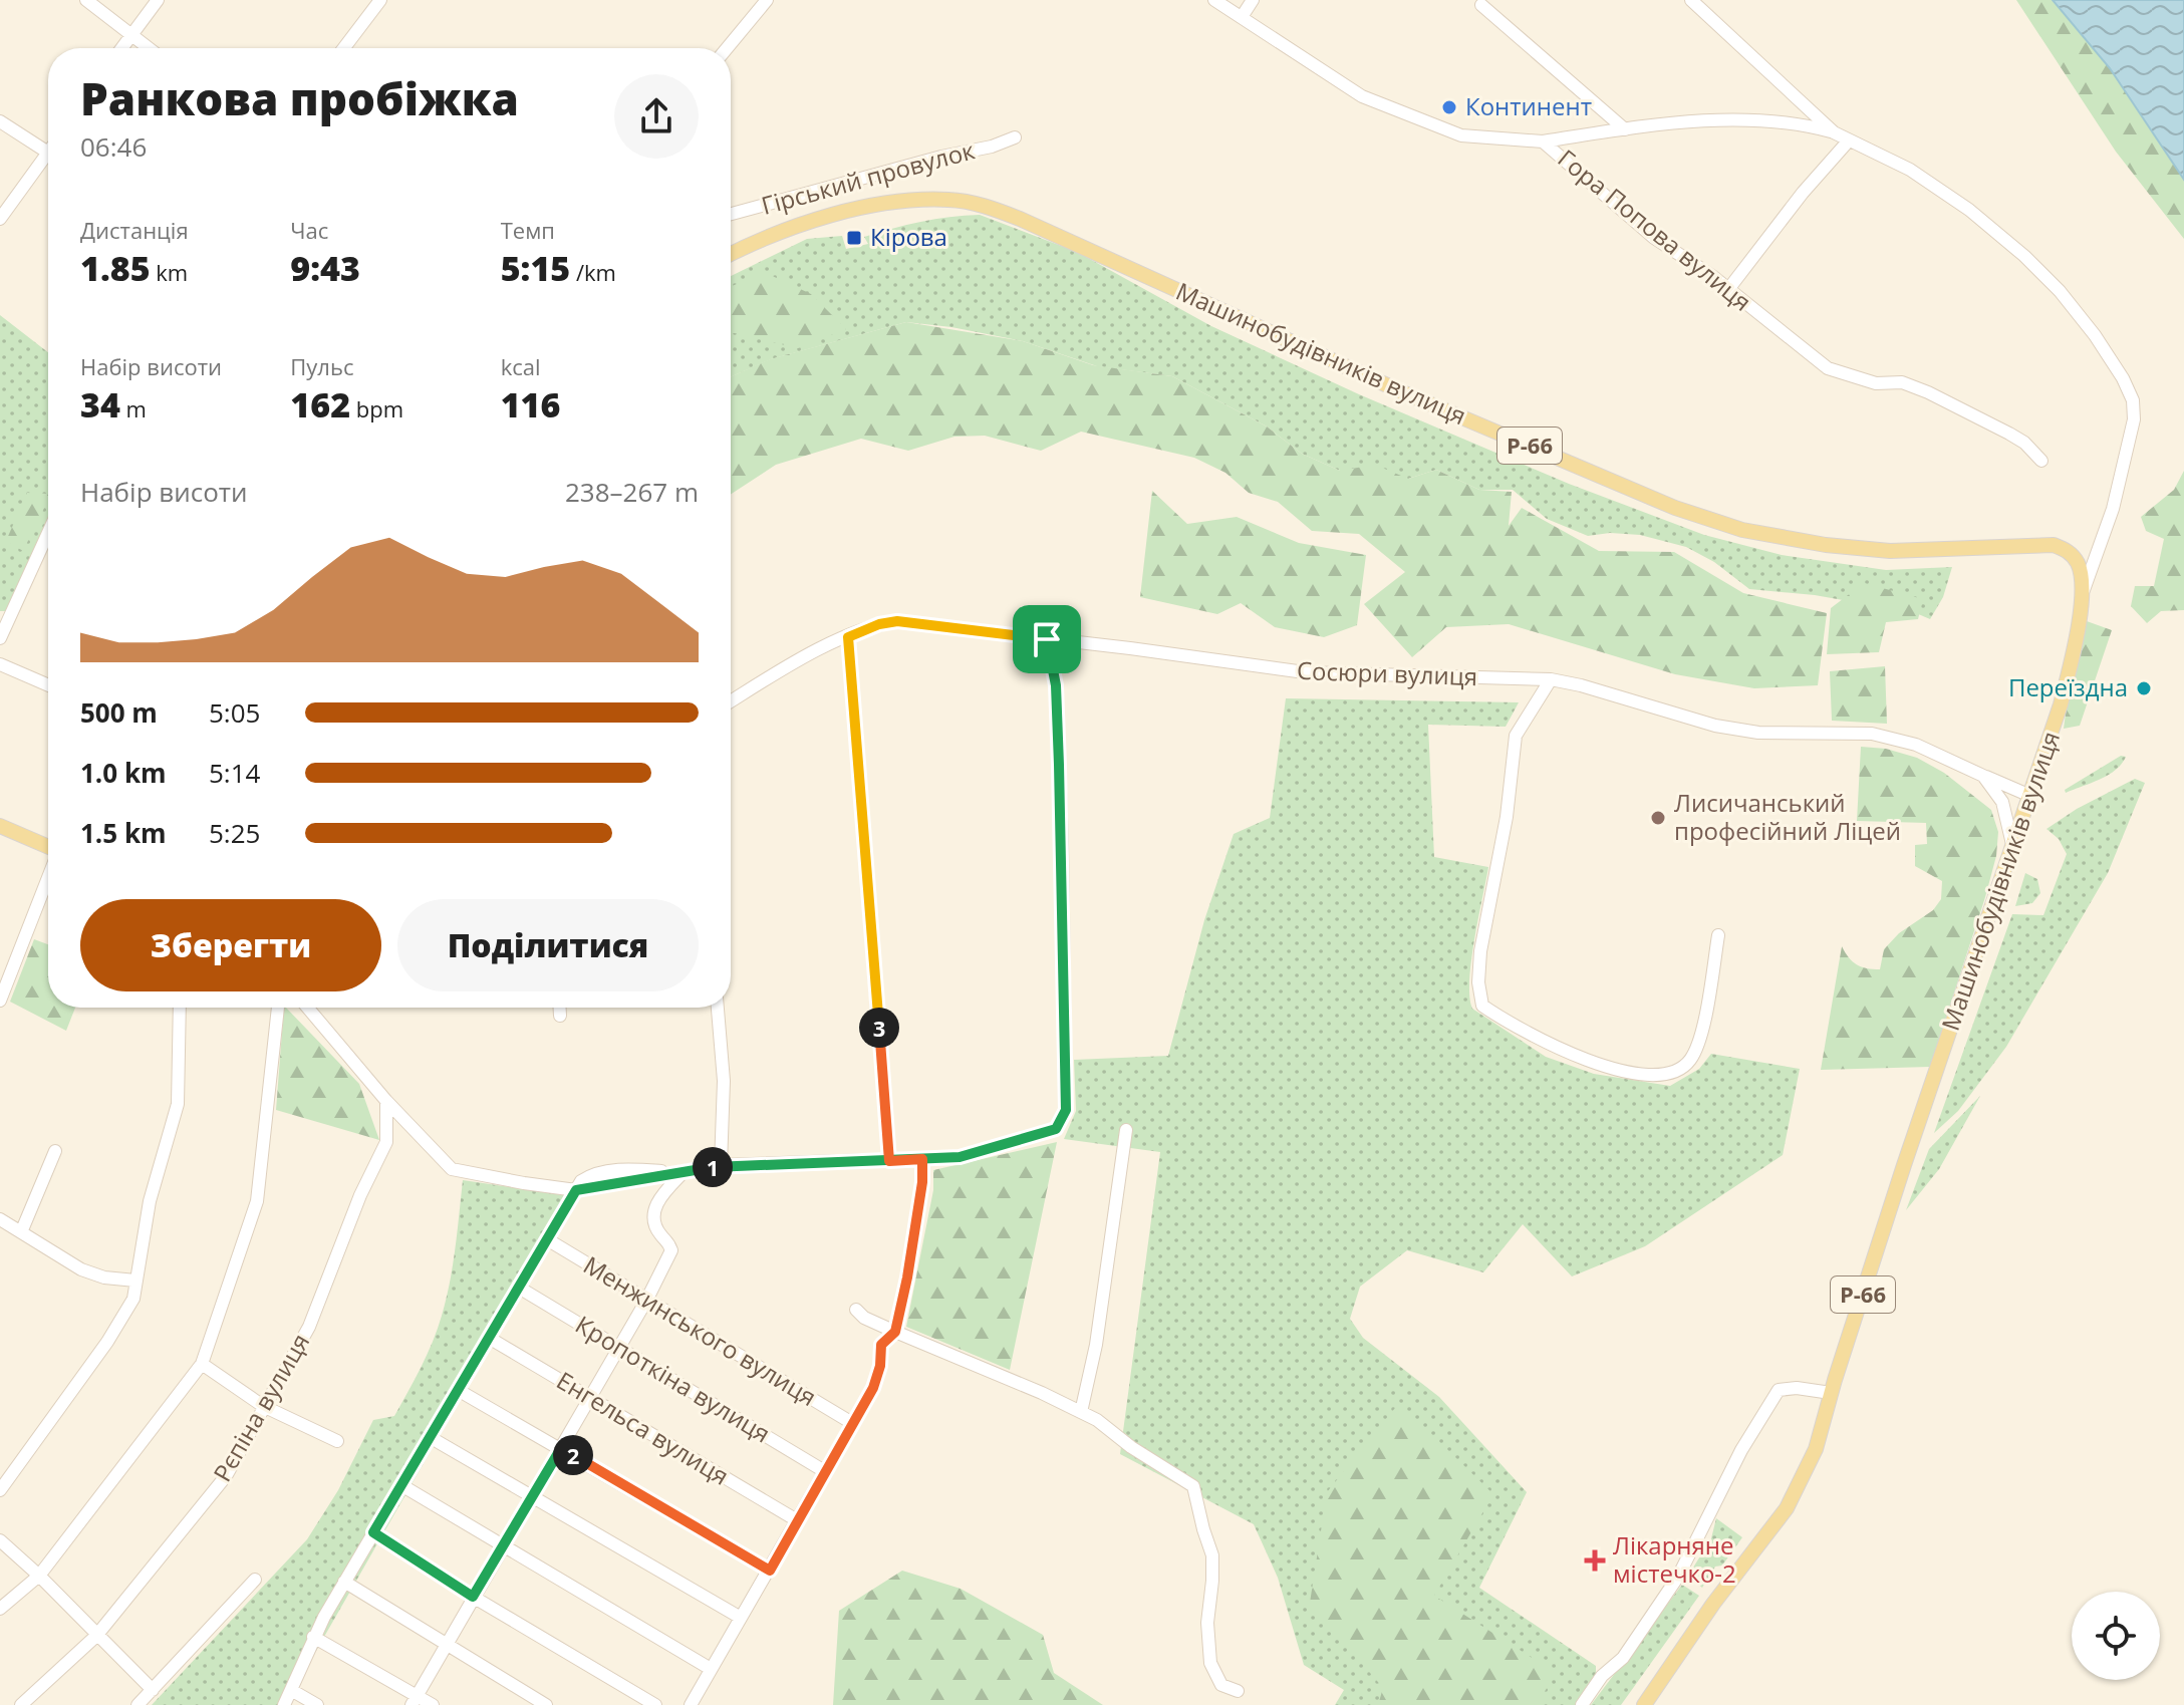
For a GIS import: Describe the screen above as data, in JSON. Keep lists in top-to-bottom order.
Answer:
{
  "streets": {
    "main road": ["Машинобудівників вулиця", "Р-66"],
    "street": [
      "Гірський провулок",
      "Гора Попова вулиця",
      "Сосюри вулиця",
      "Менжинського вулиця",
      "Кропоткіна вулиця",
      "Рєпіна вулиця",
      "Енгельса вулиця"
    ]
  },
  "crossings": [
    ["Машинобудівників вулиця", "Сосюри вулиця"]
  ],
  "places": {
    "other": ["Континент", "Переїздна", "Лисичанський професійний Ліцей"],
    "transit": ["Кірова"],
    "health": ["Лікарняне містечко-2"]
  },
  "page": {
    "heading": ["Ранкова пробіжка", "06:46"],
    "stats": [
      ["Дистанція", "1.85 km"],
      ["Час", "9:43"],
      ["Темп", "5:15 /km"],
      ["Набір висоти", "34 m"],
      ["Пульс", "162 bpm"],
      ["kcal", "116"]
    ],
    "chart": ["Набір висоти", "238–267 m"],
    "list": [
      {
        "name": "500 m",
        "note": "5:05"
      },
      {
        "name": "1.0 km",
        "note": "5:14"
      },
      {
        "name": "1.5 km",
        "note": "5:25"
      }
    ],
    "buttons": ["Зберегти", "Поділитися"],
    "pins": ["3", "1", "2"]
  }
}
